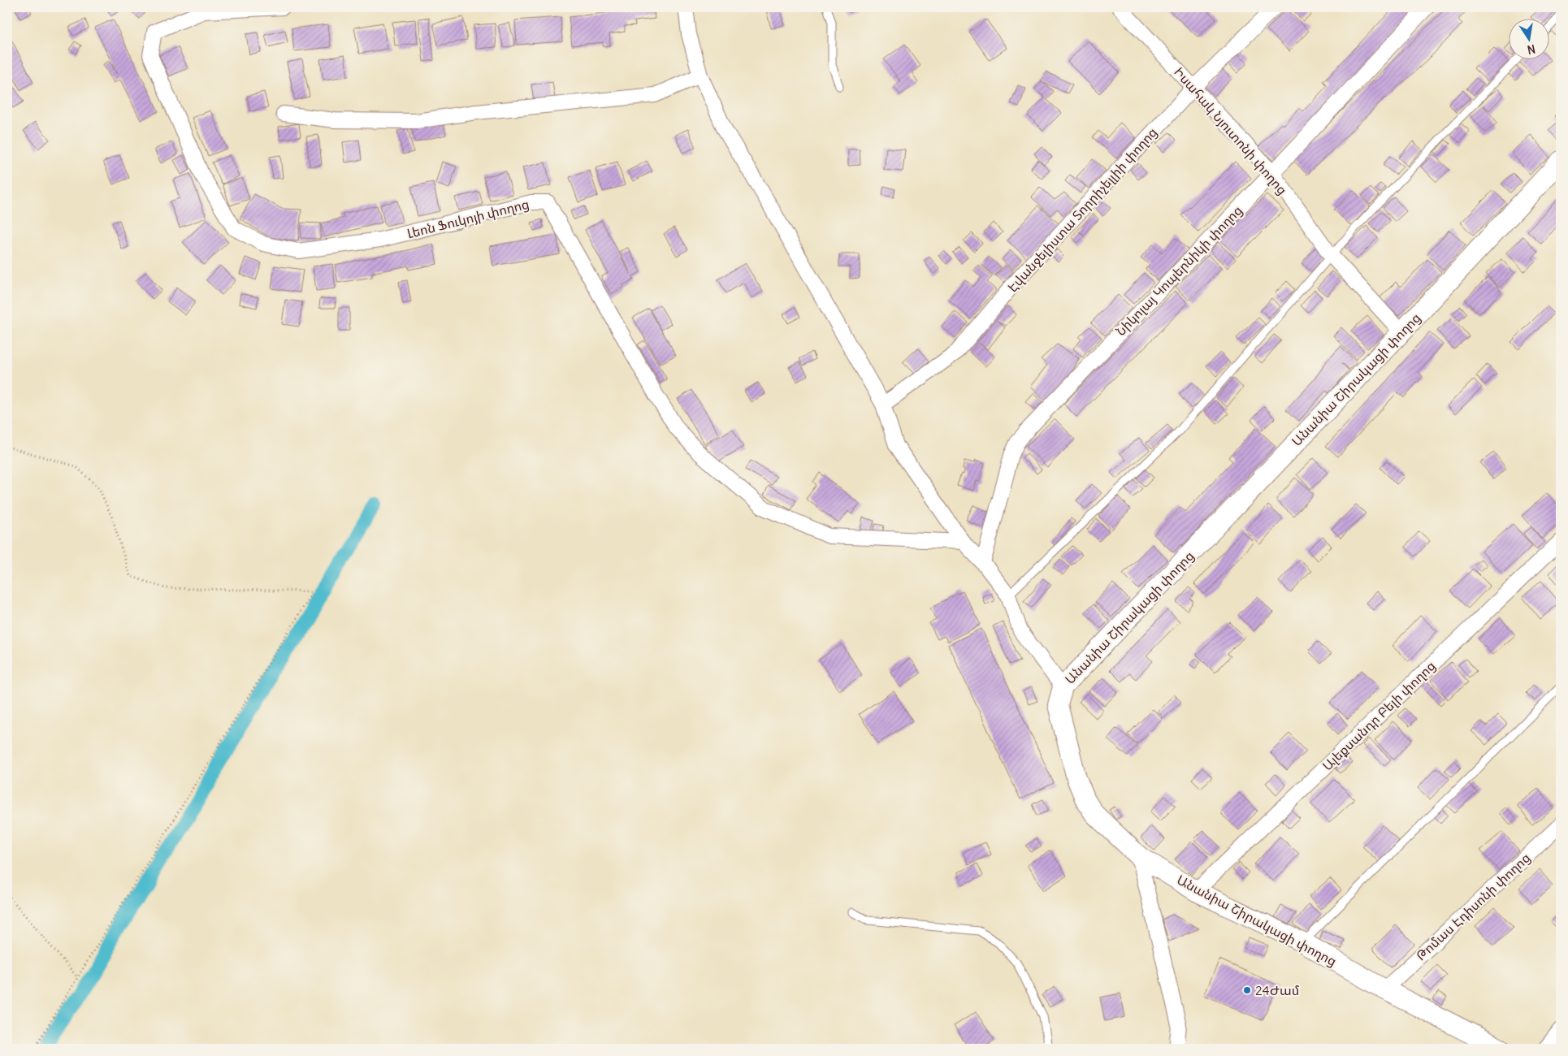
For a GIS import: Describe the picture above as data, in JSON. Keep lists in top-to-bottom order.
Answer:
{
  "streets": {
    "main road": ["Անանիա Շիրակացի փողոց"],
    "street": [
      "Իսահակ Նյուտոնի փողոց",
      "Էվանջելիստա Տորրիչելլիի փողոց",
      "Լեոն Ֆուկոյի փողոց",
      "Նիկոլայ Կոպերնիկի փողոց",
      "Ալեքսանդր Բելի փողոց",
      "Թոմաս Էդիսոնի փողոց"
    ]
  },
  "crossings": [
    ["Իսահակ Նյուտոնի փողոց", "Էվանջելիստա Տորրիչելլիի փողոց"],
    ["Իսահակ Նյուտոնի փողոց", "Նիկոլայ Կոպերնիկի փողոց"],
    ["Իսահակ Նյուտոնի փողոց", "Անանիա Շիրակացի փողոց"],
    ["Անանիա Շիրակացի փողոց", "Ալեքսանդր Բելի փողոց"],
    ["Անանիա Շիրակացի փողոց", "Թոմաս Էդիսոնի փողոց"]
  ],
  "places": ["24Ժամ"],
  "north": "bottom"
}
